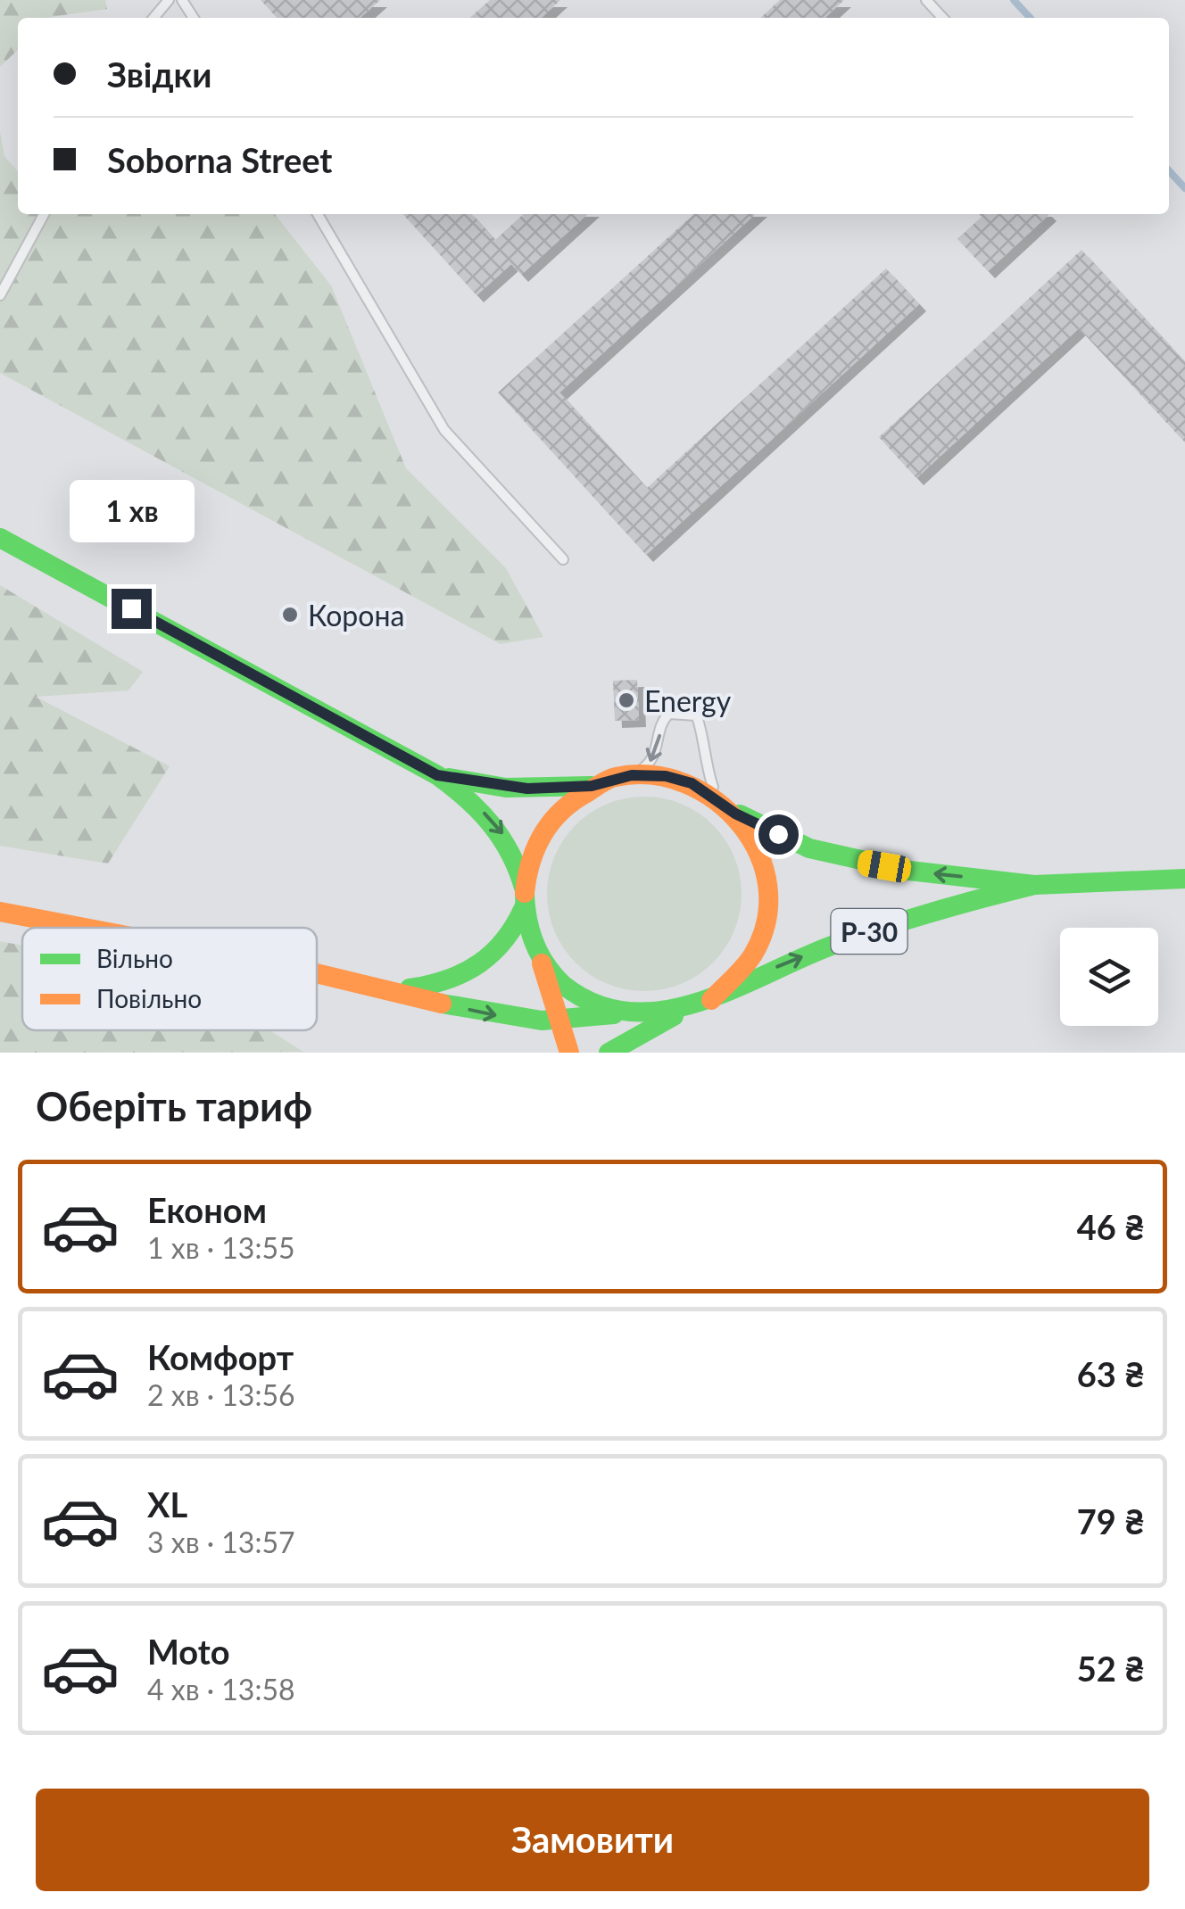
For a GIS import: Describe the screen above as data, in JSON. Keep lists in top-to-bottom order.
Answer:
{
  "streets": {
    "main road": ["Р-30"]
  },
  "places": ["Корона", "Energy"],
  "legend": ["Вільно", "Повільно"],
  "page": {
    "banner": ["Звідки", "Soborna Street"],
    "bubble": "1 хв",
    "heading": "Оберіть тариф",
    "list": [
      {
        "name": "Економ",
        "note": "1 хв · 13:55",
        "value": "46 ₴"
      },
      {
        "name": "Комфорт",
        "note": "2 хв · 13:56",
        "value": "63 ₴"
      },
      {
        "name": "XL",
        "note": "3 хв · 13:57",
        "value": "79 ₴"
      },
      {
        "name": "Moto",
        "note": "4 хв · 13:58",
        "value": "52 ₴"
      }
    ],
    "buttons": "Замовити"
  }
}
